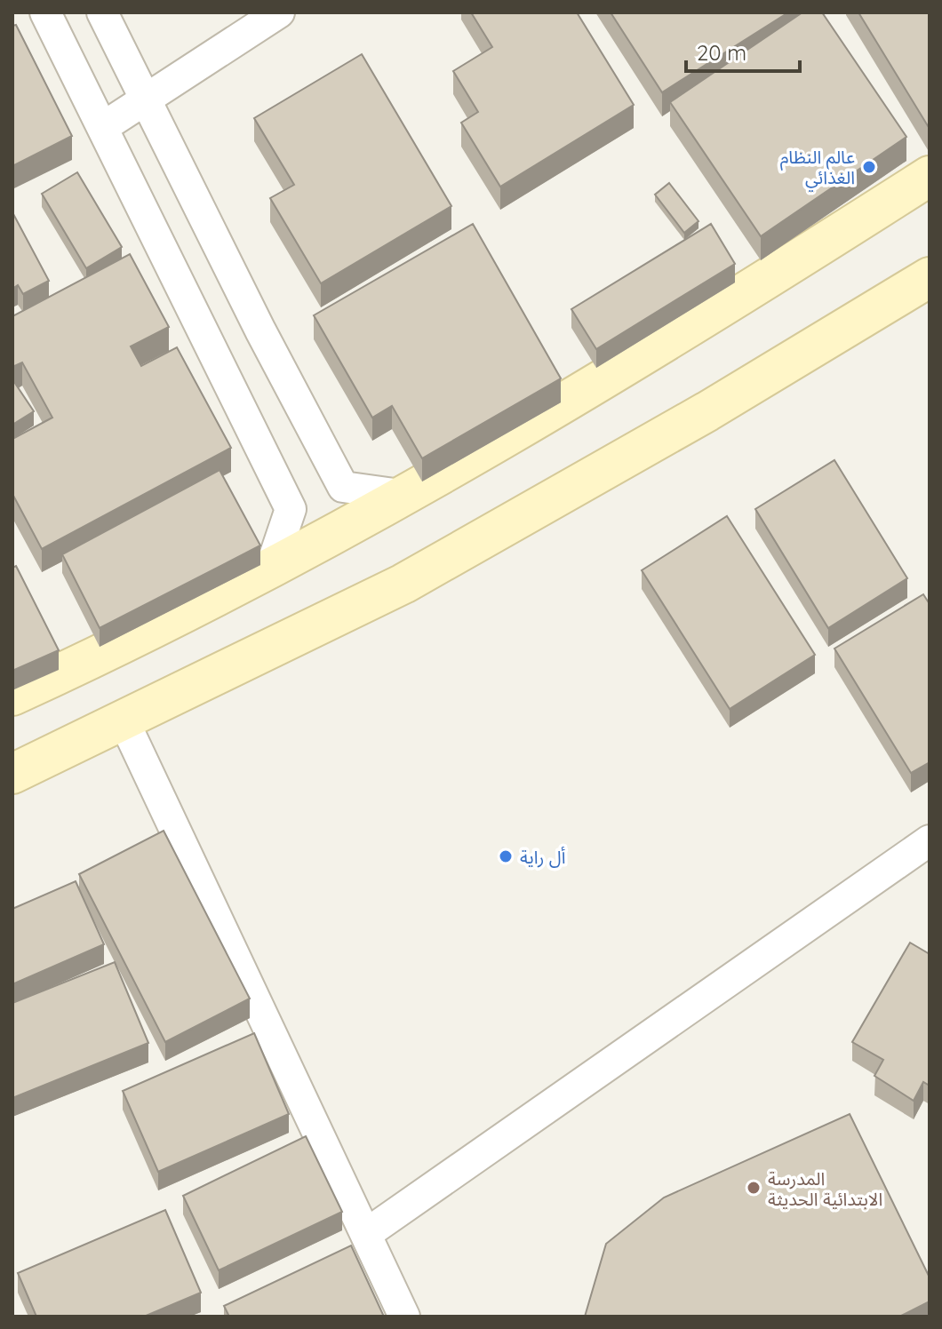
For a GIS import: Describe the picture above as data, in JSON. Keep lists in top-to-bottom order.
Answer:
{
  "places": ["عالم النظام الغذائي", "أل راية", "المدرسة الابتدائية الحديثة"],
  "scale_bar": "20 m"
}
